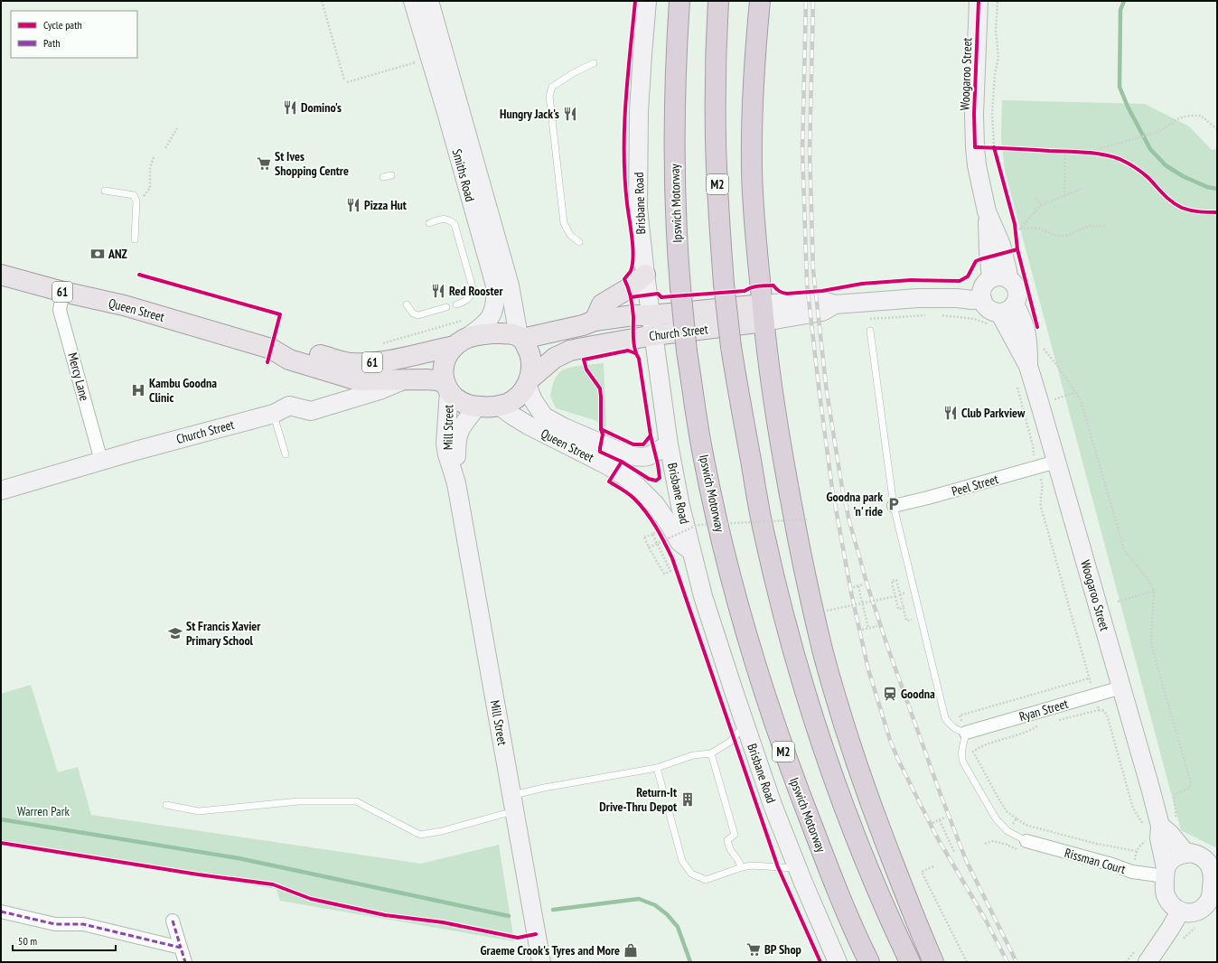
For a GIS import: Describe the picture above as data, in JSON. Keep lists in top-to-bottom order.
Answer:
{
  "streets": {
    "highway": ["M2", "Ipswich Motorway"],
    "main road": ["61", "Queen Street", "Church Street"],
    "street": [
      "Woogaroo Street",
      "Smiths Road",
      "Brisbane Road",
      "Mercy Lane",
      "Mill Street",
      "Peel Street",
      "Ryan Street",
      "Rissman Court"
    ]
  },
  "crossings": [
    ["Woogaroo Street", "Church Street"],
    ["Woogaroo Street", "Peel Street"],
    ["Woogaroo Street", "Ryan Street"],
    ["Woogaroo Street", "Rissman Court"],
    ["Smiths Road", "61"],
    ["Smiths Road", "Queen Street"],
    ["Smiths Road", "Church Street"],
    ["Smiths Road", "Mill Street"],
    ["Brisbane Road", "Queen Street"],
    ["Brisbane Road", "Church Street"],
    ["61", "Queen Street"],
    ["61", "Church Street"],
    ["61", "Mill Street"],
    ["Queen Street", "Church Street"],
    ["Queen Street", "Mercy Lane"],
    ["Queen Street", "Mill Street"],
    ["Church Street", "Mercy Lane"],
    ["Church Street", "Mill Street"]
  ],
  "parks": ["Warren Park"],
  "places": {
    "restaurant": [
      "Domino's",
      "Hungry Jack's",
      "Pizza Hut",
      "Red Rooster",
      "Club Parkview"
    ],
    "supermarket": ["St Ives Shopping Centre", "BP Shop"],
    "bank": ["ANZ"],
    "hospital": ["Kambu Goodna Clinic"],
    "parking": ["Goodna park 'n' ride"],
    "school or university": ["St Francis Xavier Primary School"],
    "station": ["Goodna"],
    "building": ["Return-It Drive-Thru Depot"],
    "shop": ["Graeme Crook's Tyres and More"]
  },
  "legend": ["Cycle path", "Path"],
  "scale_bar": "50 m"
}
